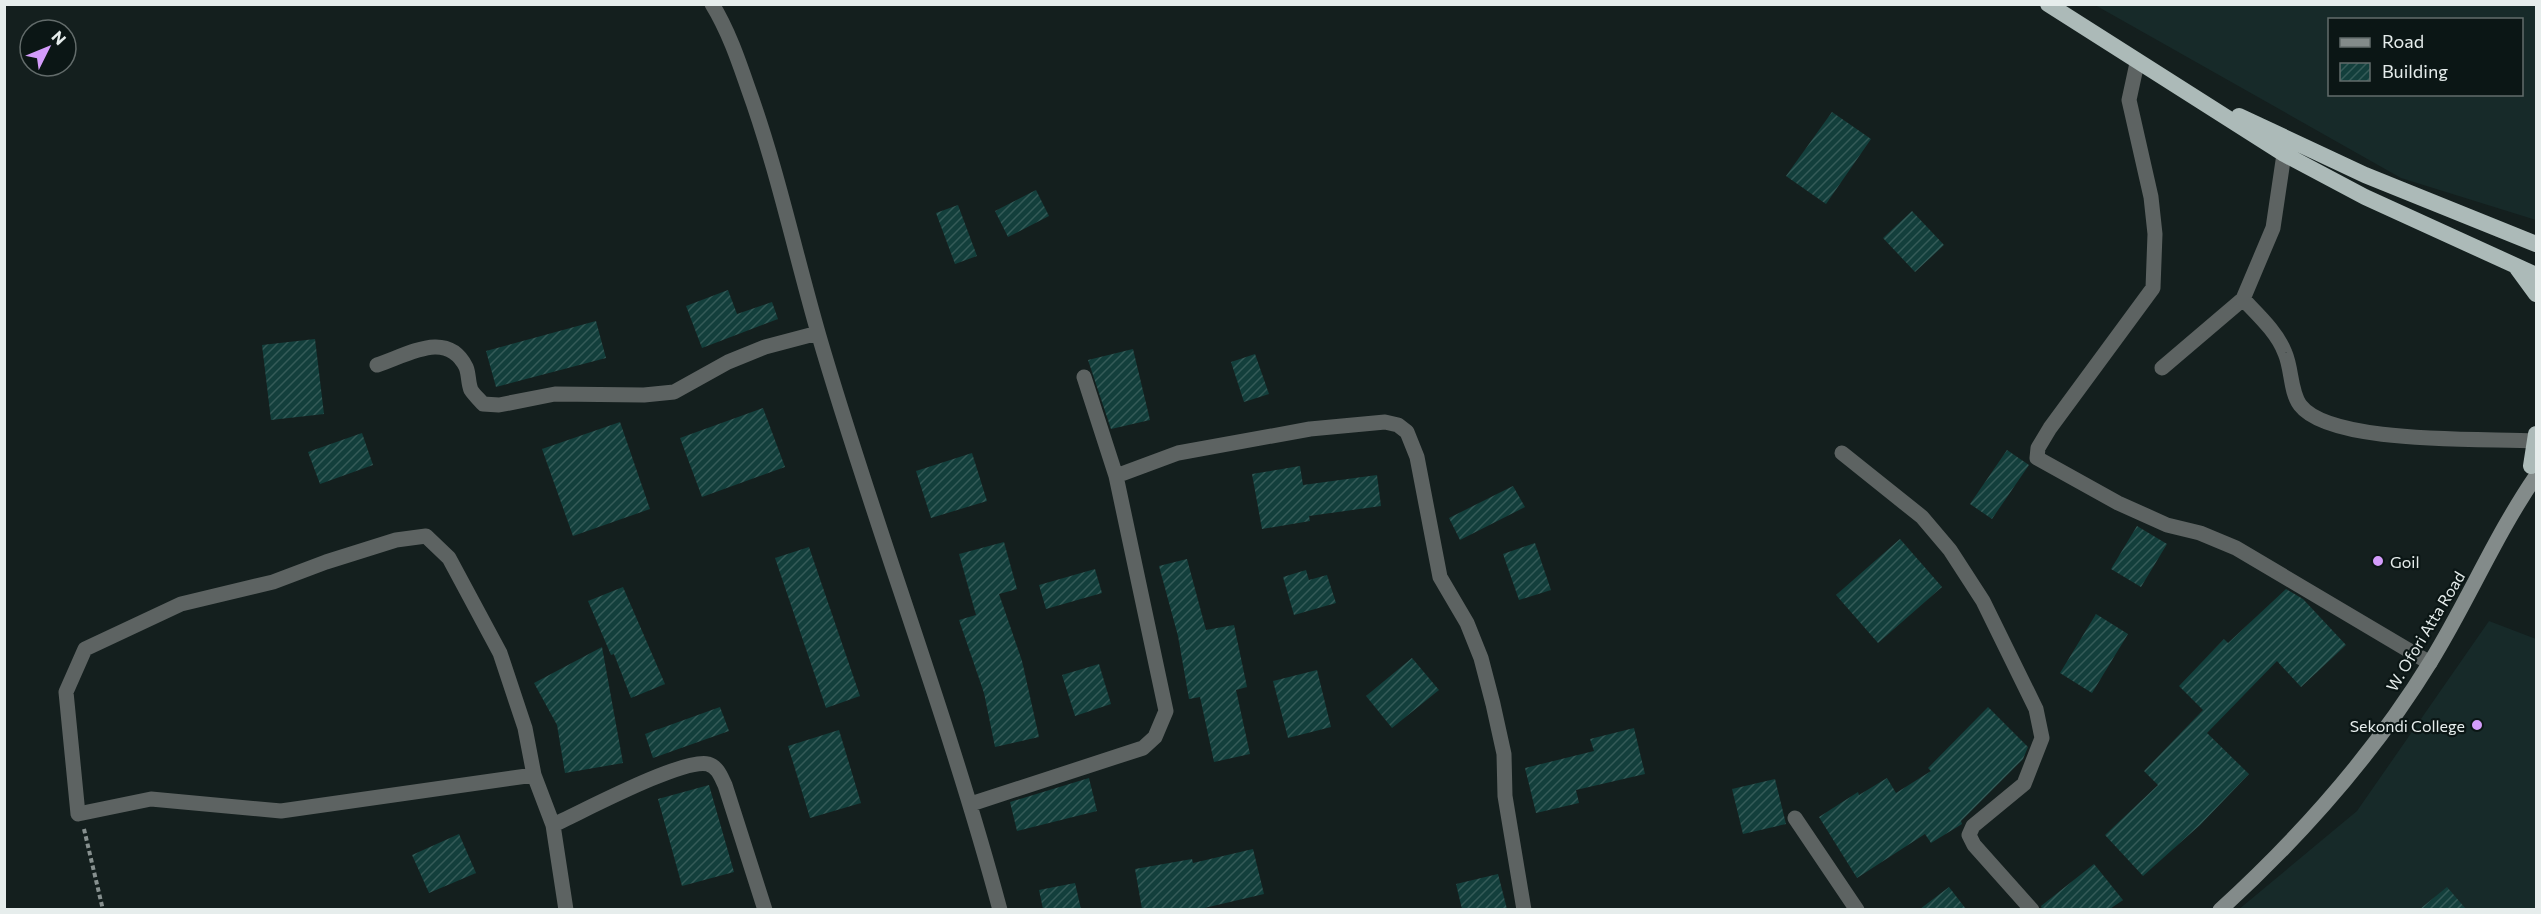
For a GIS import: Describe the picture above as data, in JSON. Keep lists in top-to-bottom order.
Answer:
{
  "streets": {
    "main road": ["W. Ofori Atta Road"]
  },
  "places": ["Goil", "Sekondi College"],
  "legend": ["Road", "Building"],
  "north": "top right"
}
